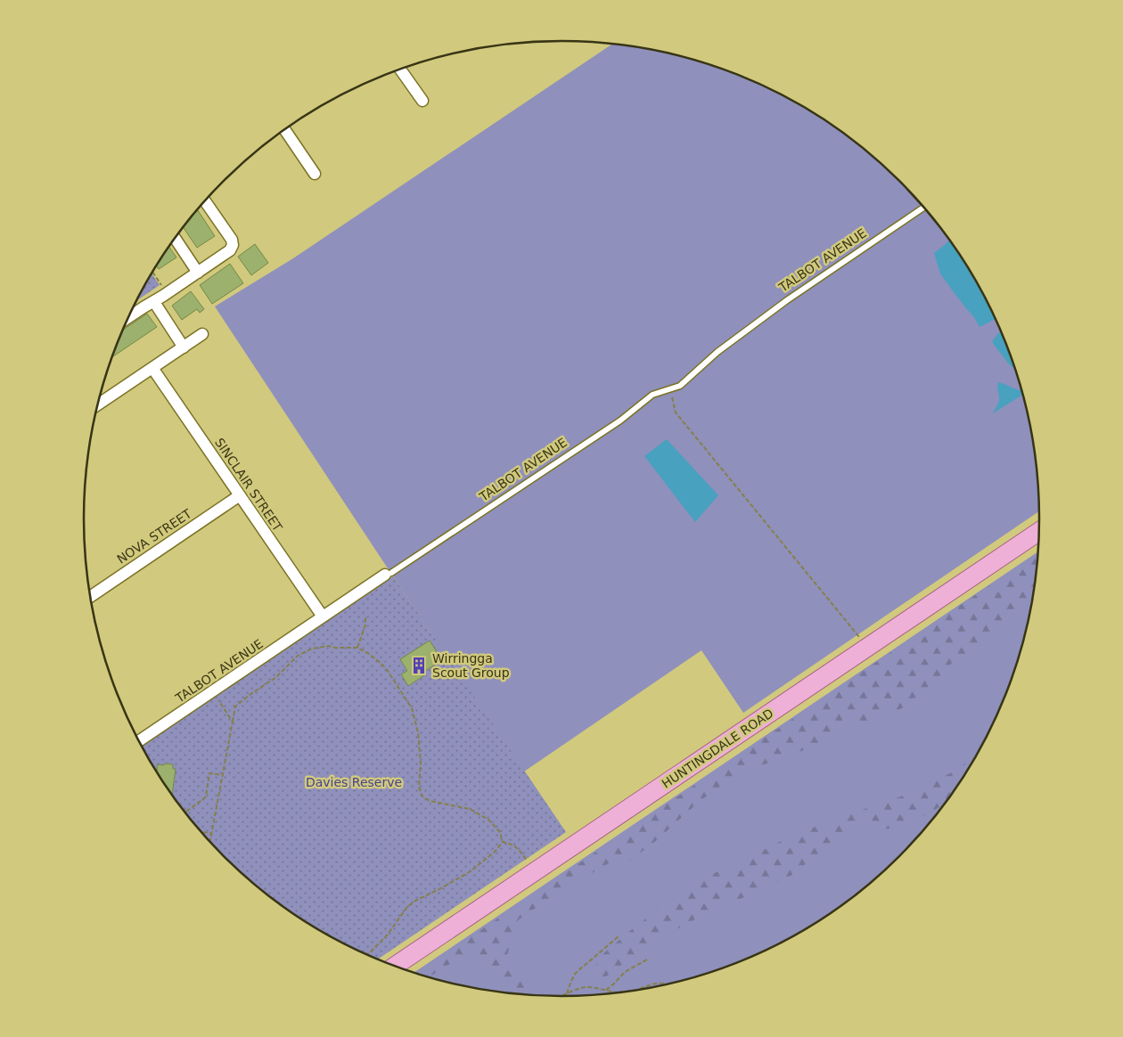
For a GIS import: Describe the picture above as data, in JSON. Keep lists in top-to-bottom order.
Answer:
{
  "streets": {
    "main road": ["HUNTINGDALE ROAD"],
    "street": ["TALBOT AVENUE", "SINCLAIR STREET", "NOVA STREET"]
  },
  "crossings": [
    ["TALBOT AVENUE", "SINCLAIR STREET"],
    ["SINCLAIR STREET", "NOVA STREET"]
  ],
  "parks": ["Davies Reserve"],
  "places": {
    "building": ["Wirringga Scout Group"]
  }
}
